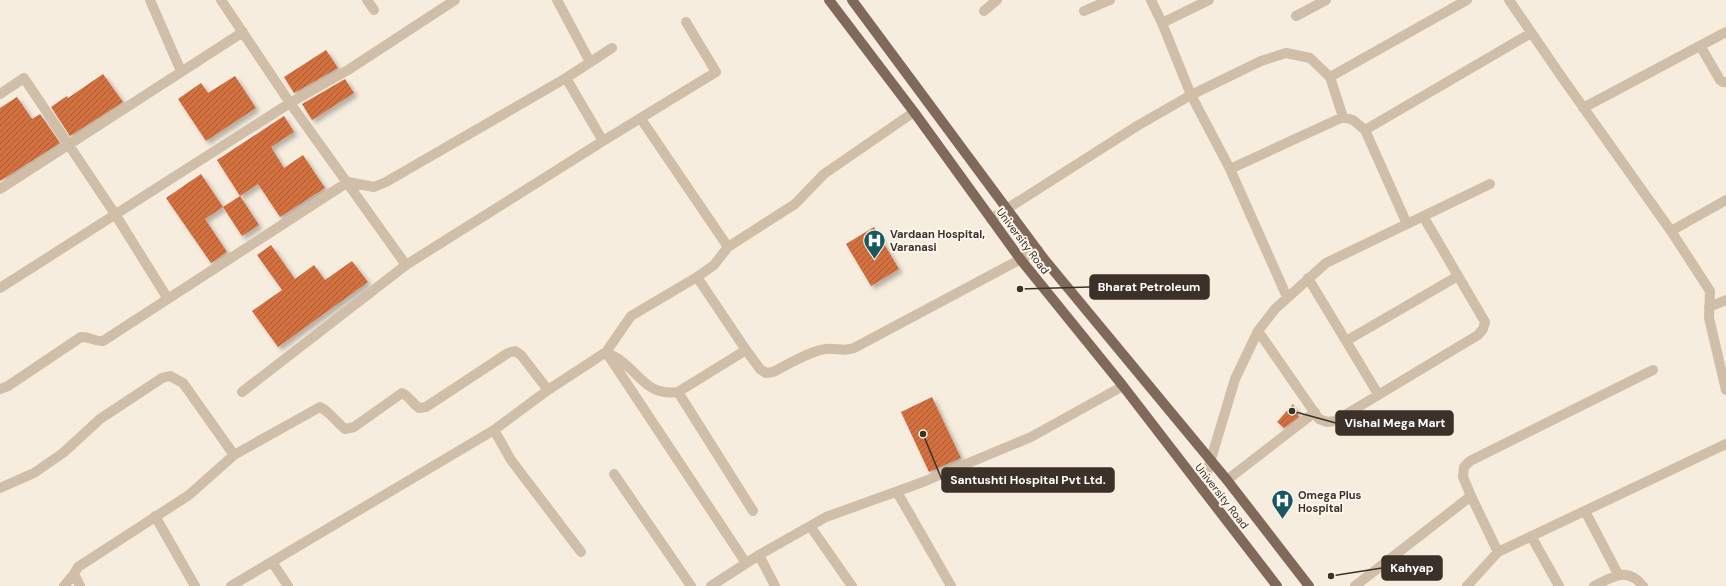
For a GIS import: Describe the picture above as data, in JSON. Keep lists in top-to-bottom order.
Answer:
{
  "streets": {
    "main road": ["University Road"]
  },
  "places": {
    "hospital": ["Vardaan Hospital, Varanasi", "Omega Plus Hospital"],
    "other": [
      "Bharat Petroleum",
      "Vishal Mega Mart",
      "Santushti Hospital Pvt Ltd.",
      "Kahyap"
    ]
  }
}
